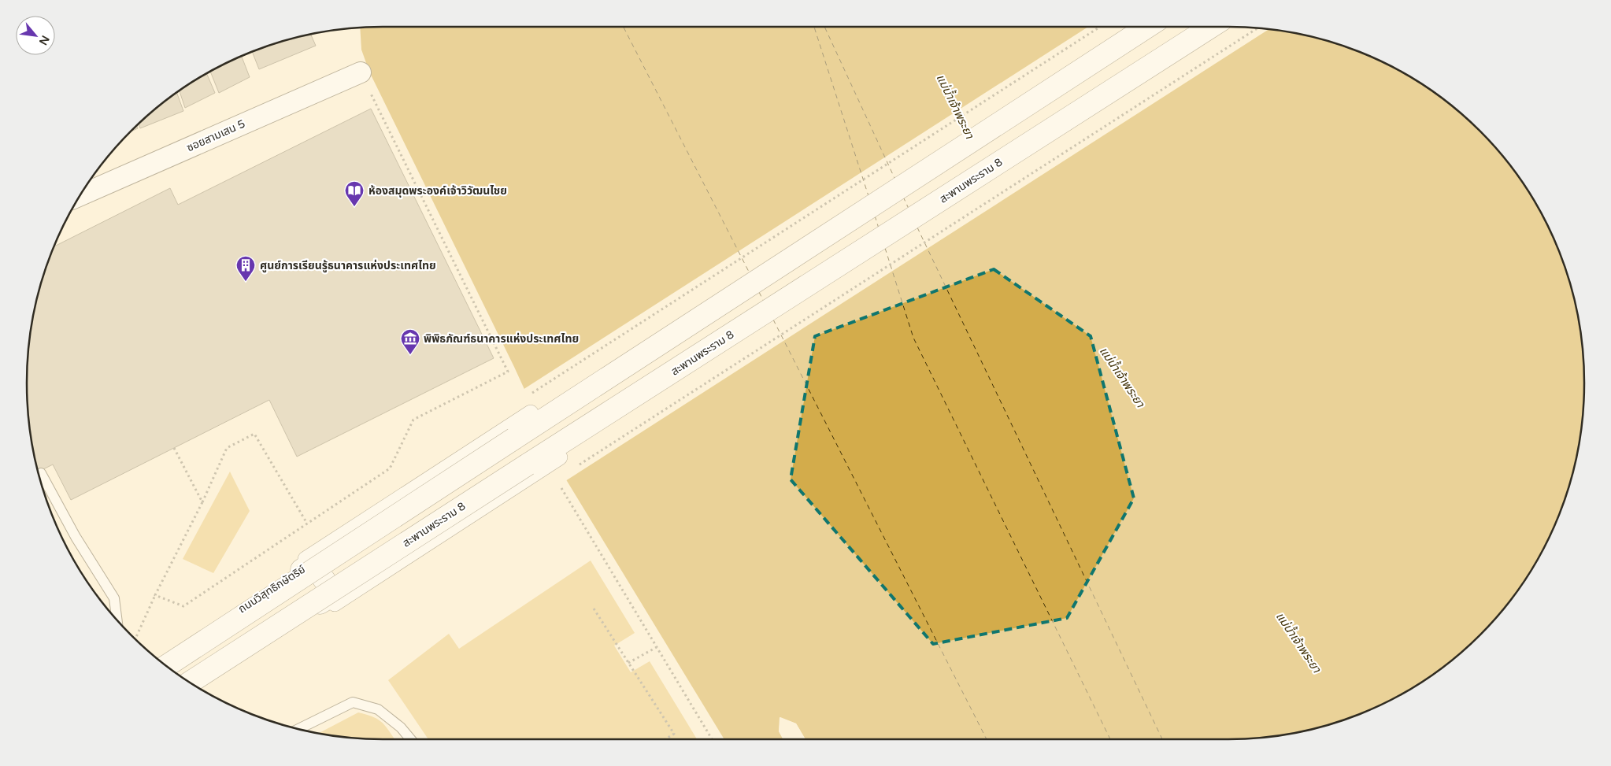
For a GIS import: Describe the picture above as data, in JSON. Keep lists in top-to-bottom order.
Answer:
{
  "streets": {
    "main road": ["สะพานพระราม 8", "ถนนวิสุทธิกษัตริย์"],
    "street": ["ซอยสามเสน 5"]
  },
  "water": ["แม่น้ำเจ้าพระยา"],
  "places": {
    "library": ["ห้องสมุดพระองค์เจ้าวิวัฒนไชย"],
    "building": ["ศูนย์การเรียนรู้ธนาคารแห่งประเทศไทย"],
    "museum": ["พิพิธภัณฑ์ธนาคารแห่งประเทศไทย"]
  },
  "north": "bottom right"
}
